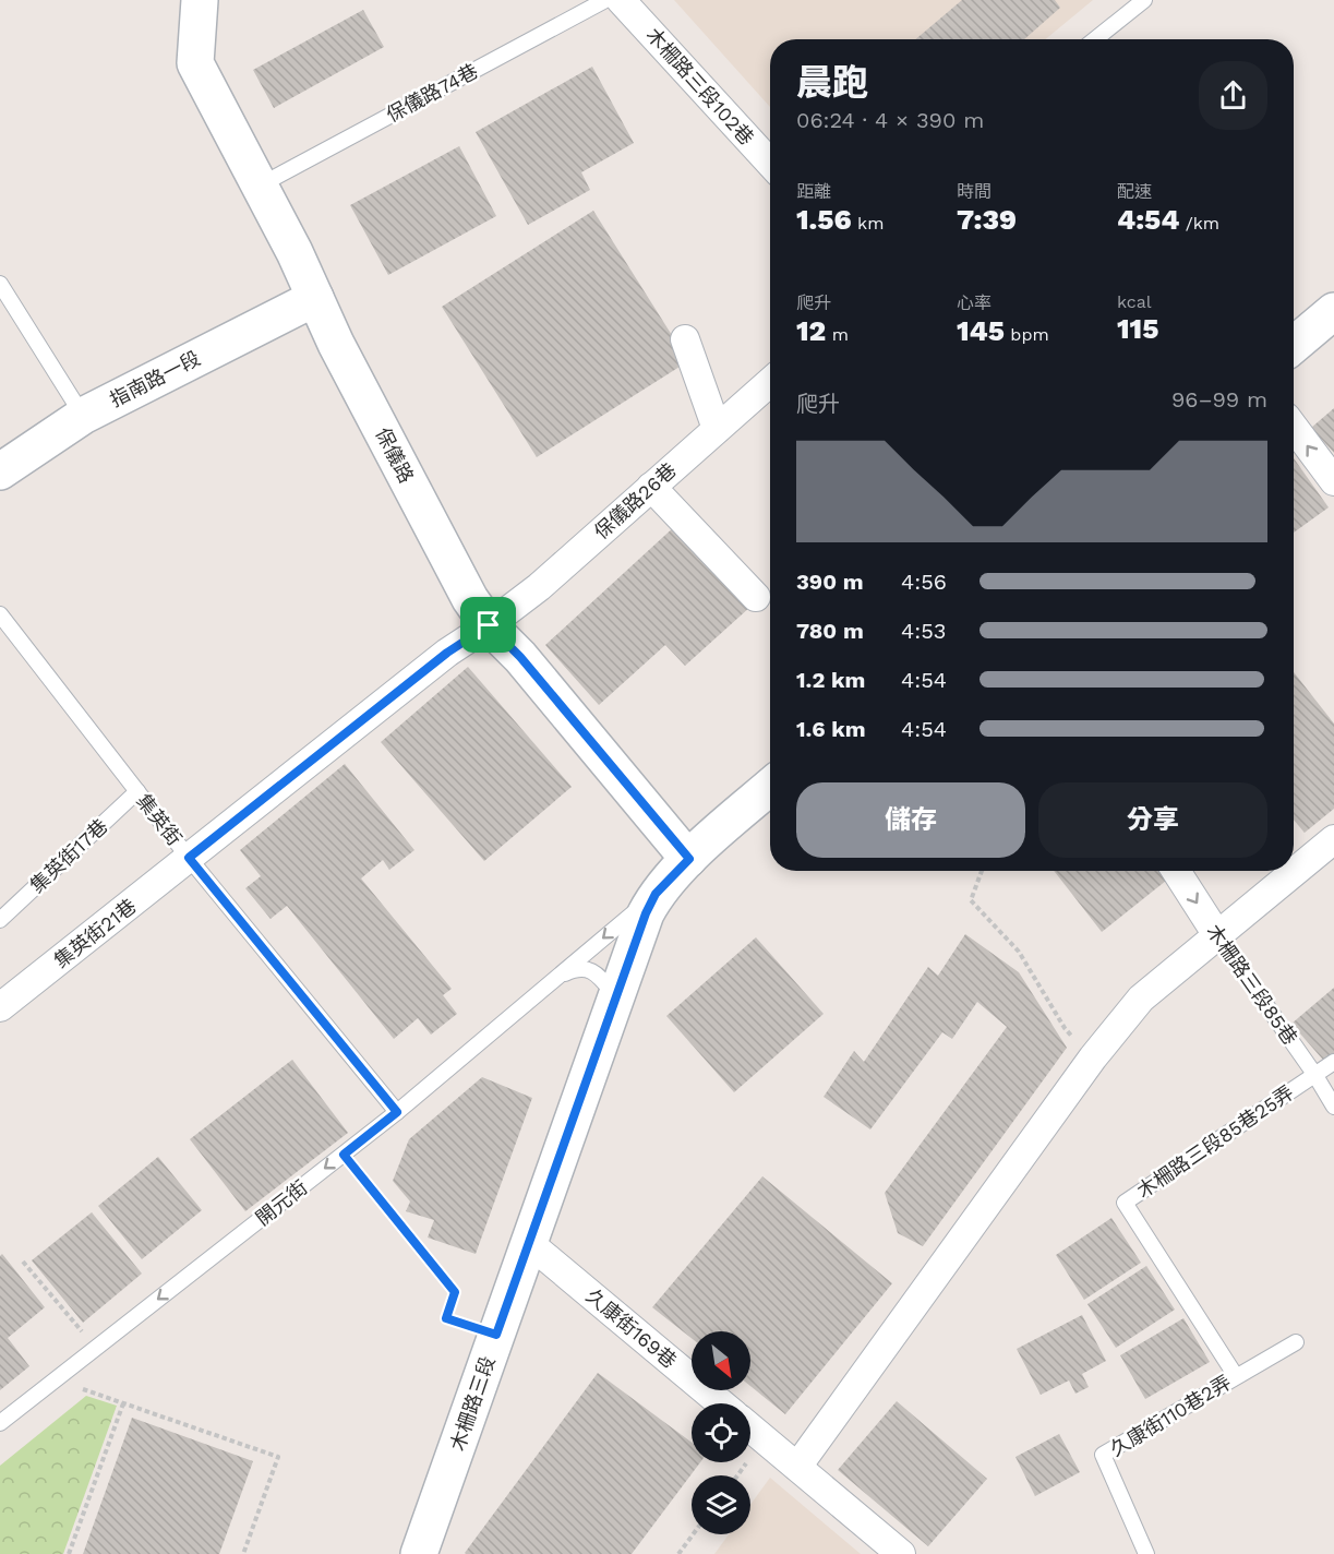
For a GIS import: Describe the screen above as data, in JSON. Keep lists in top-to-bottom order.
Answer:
{
  "streets": {
    "street": [
      "木柵路三段102巷",
      "指南路一段",
      "保儀路",
      "保儀路26巷",
      "集英街21巷",
      "木柵路三段85巷",
      "久康街169巷",
      "木柵路三段"
    ],
    "lane": [
      "保儀路74巷",
      "集英街",
      "集英街17巷",
      "木柵路三段85巷25弄",
      "開元街",
      "久康街110巷2弄"
    ]
  },
  "crossings": [
    ["保儀路74巷", "保儀路"],
    ["指南路一段", "保儀路"],
    ["保儀路", "保儀路26巷"],
    ["保儀路", "木柵路三段"],
    ["保儀路26巷", "集英街"],
    ["保儀路26巷", "集英街21巷"],
    ["集英街", "集英街17巷"],
    ["集英街", "集英街21巷"],
    ["集英街", "開元街"],
    ["木柵路三段85巷", "木柵路三段85巷25弄"],
    ["木柵路三段85巷25弄", "久康街110巷2弄"],
    ["開元街", "木柵路三段"],
    ["久康街169巷", "木柵路三段"]
  ],
  "one_way": ["開元街"],
  "north": "bottom right",
  "page": {
    "heading": ["晨跑", "06:24 · 4 × 390 m"],
    "stats": [
      ["距離", "1.56 km"],
      ["時間", "7:39"],
      ["配速", "4:54 /km"],
      ["爬升", "12 m"],
      ["心率", "145 bpm"],
      ["kcal", "115"]
    ],
    "chart": ["爬升", "96–99 m"],
    "list": [
      {
        "name": "390 m",
        "note": "4:56"
      },
      {
        "name": "780 m",
        "note": "4:53"
      },
      {
        "name": "1.2 km",
        "note": "4:54"
      },
      {
        "name": "1.6 km",
        "note": "4:54"
      }
    ],
    "buttons": ["儲存", "分享"]
  }
}
